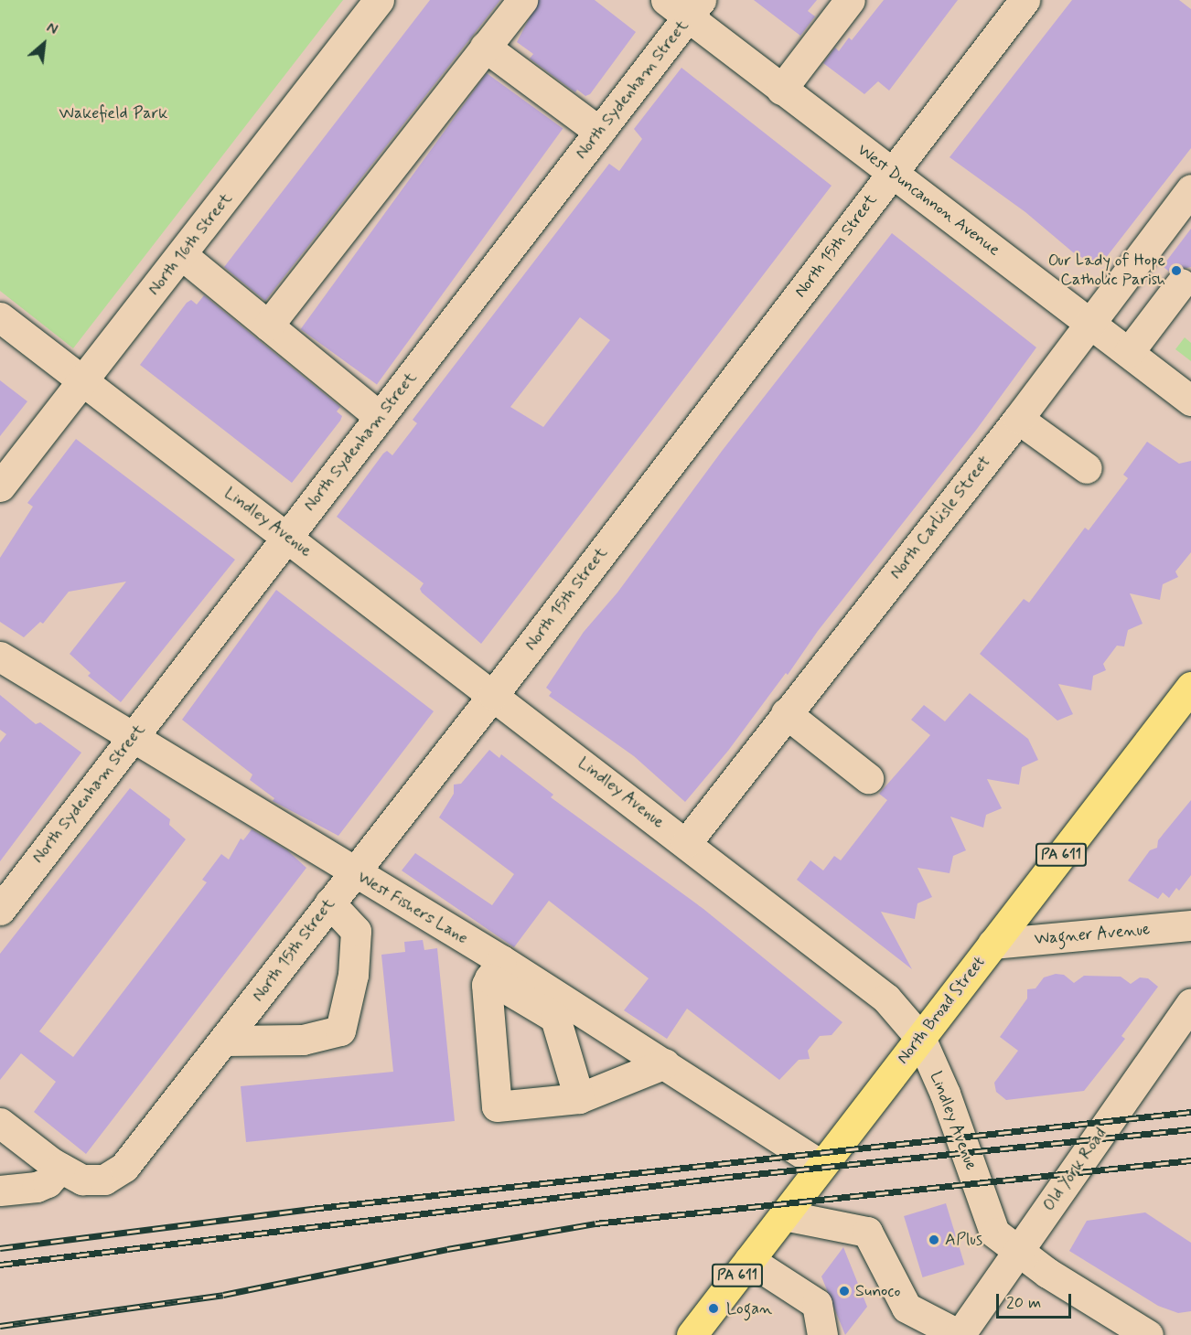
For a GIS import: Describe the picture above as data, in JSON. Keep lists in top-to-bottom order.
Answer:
{
  "streets": {
    "main road": ["PA 611", "North Broad Street"],
    "street": [
      "North Sydenham Street",
      "West Duncannon Avenue",
      "North 16th Street",
      "North 15th Street",
      "North Carlisle Street",
      "Lindley Avenue",
      "West Fishers Lane",
      "Wagner Avenue",
      "Old York Road"
    ]
  },
  "crossings": [
    ["North Sydenham Street", "West Duncannon Avenue"],
    ["North Sydenham Street", "Lindley Avenue"],
    ["North Sydenham Street", "West Fishers Lane"],
    ["West Duncannon Avenue", "North 15th Street"],
    ["West Duncannon Avenue", "North Carlisle Street"],
    ["North 16th Street", "Lindley Avenue"],
    ["North 15th Street", "Lindley Avenue"],
    ["North 15th Street", "West Fishers Lane"],
    ["North Carlisle Street", "Lindley Avenue"],
    ["Lindley Avenue", "North Broad Street"],
    ["Lindley Avenue", "Old York Road"],
    ["West Fishers Lane", "North Broad Street"],
    ["Wagner Avenue", "North Broad Street"]
  ],
  "parks": ["Wakefield Park"],
  "places": [
    "Our Lady of Hope Catholic Parish",
    "APlus",
    "Sunoco",
    "Logan"
  ],
  "scale_bar": "20 m",
  "north": "top right"
}
